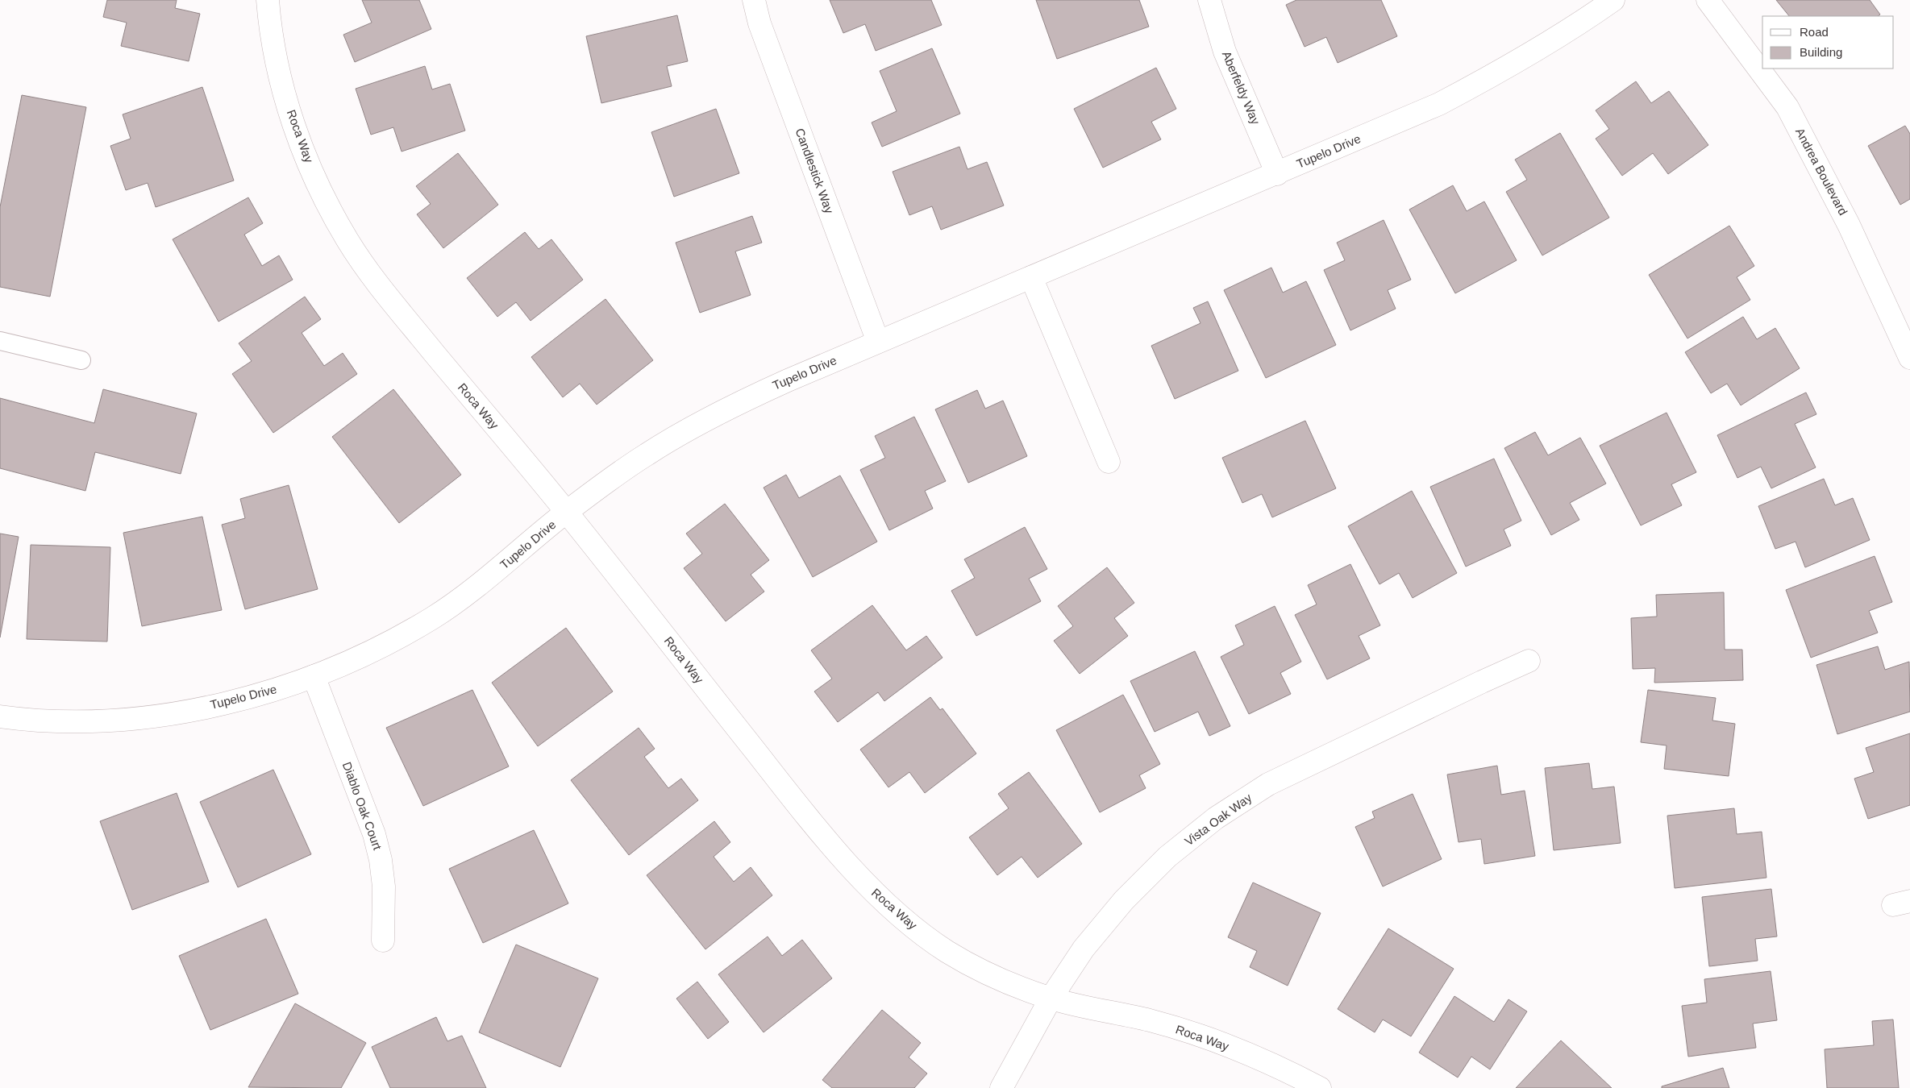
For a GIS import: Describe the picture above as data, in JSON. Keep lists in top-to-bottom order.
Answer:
{
  "streets": {
    "street": [
      "Aberfeldy Way",
      "Roca Way",
      "Tupelo Drive",
      "Candlestick Way",
      "Andrea Boulevard",
      "Diablo Oak Court",
      "Vista Oak Way"
    ]
  },
  "crossings": [
    ["Aberfeldy Way", "Tupelo Drive"],
    ["Roca Way", "Tupelo Drive"],
    ["Roca Way", "Vista Oak Way"],
    ["Tupelo Drive", "Candlestick Way"],
    ["Tupelo Drive", "Diablo Oak Court"]
  ],
  "legend": ["Road", "Building"]
}
